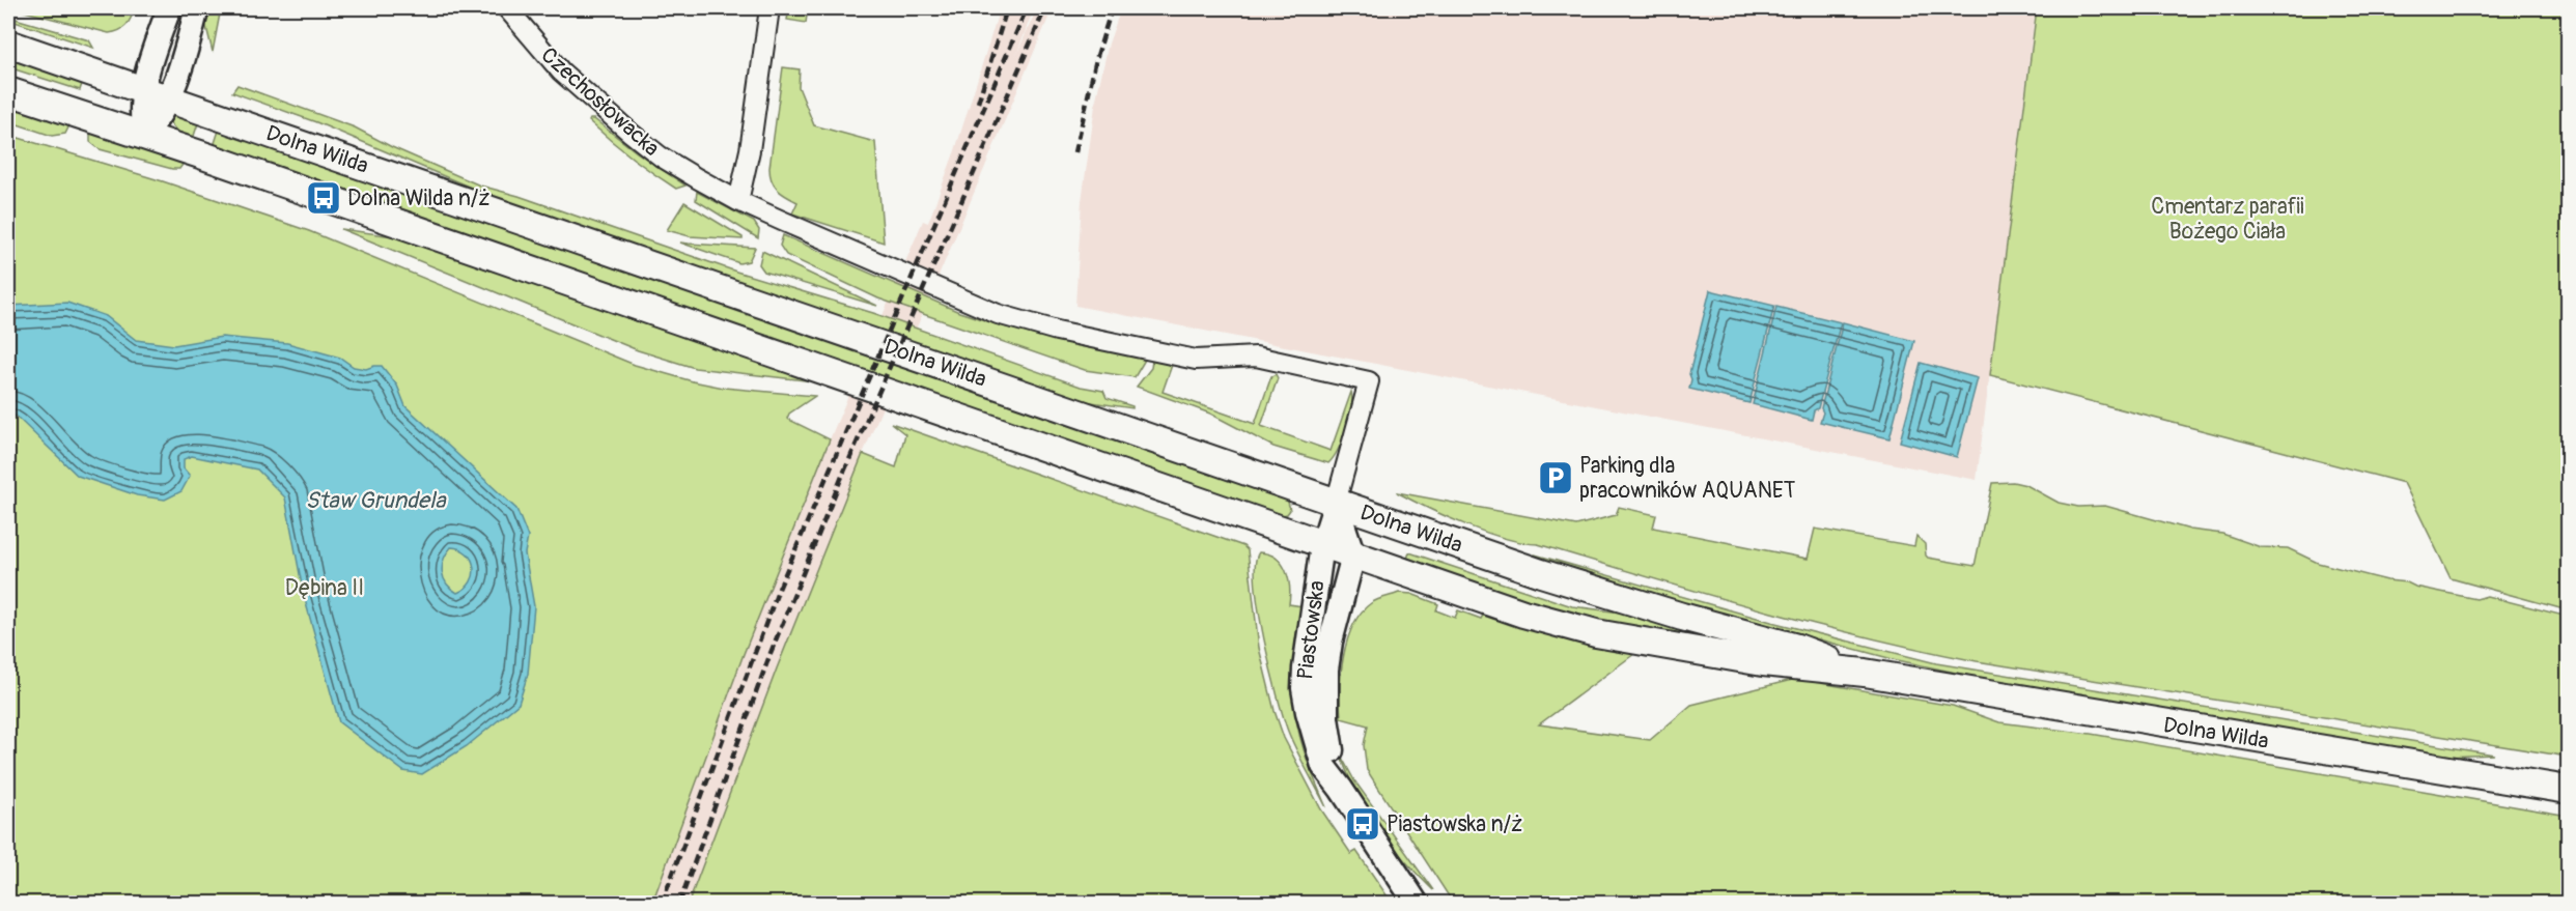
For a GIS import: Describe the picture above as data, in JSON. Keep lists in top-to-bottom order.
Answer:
{
  "streets": {
    "main road": ["Dolna Wilda"],
    "street": ["Czechosłowacka", "Piastowska"]
  },
  "crossings": [
    ["Czechosłowacka", "Piastowska"],
    ["Dolna Wilda", "Piastowska"]
  ],
  "water": ["Staw Grundela"],
  "parks": ["Cmentarz parafii Bożego Ciała", "Dębina II"],
  "places": {
    "bus stop": ["Dolna Wilda n/ż", "Piastowska n/ż"],
    "parking": ["Parking dla pracowników AQUANET"]
  }
}
